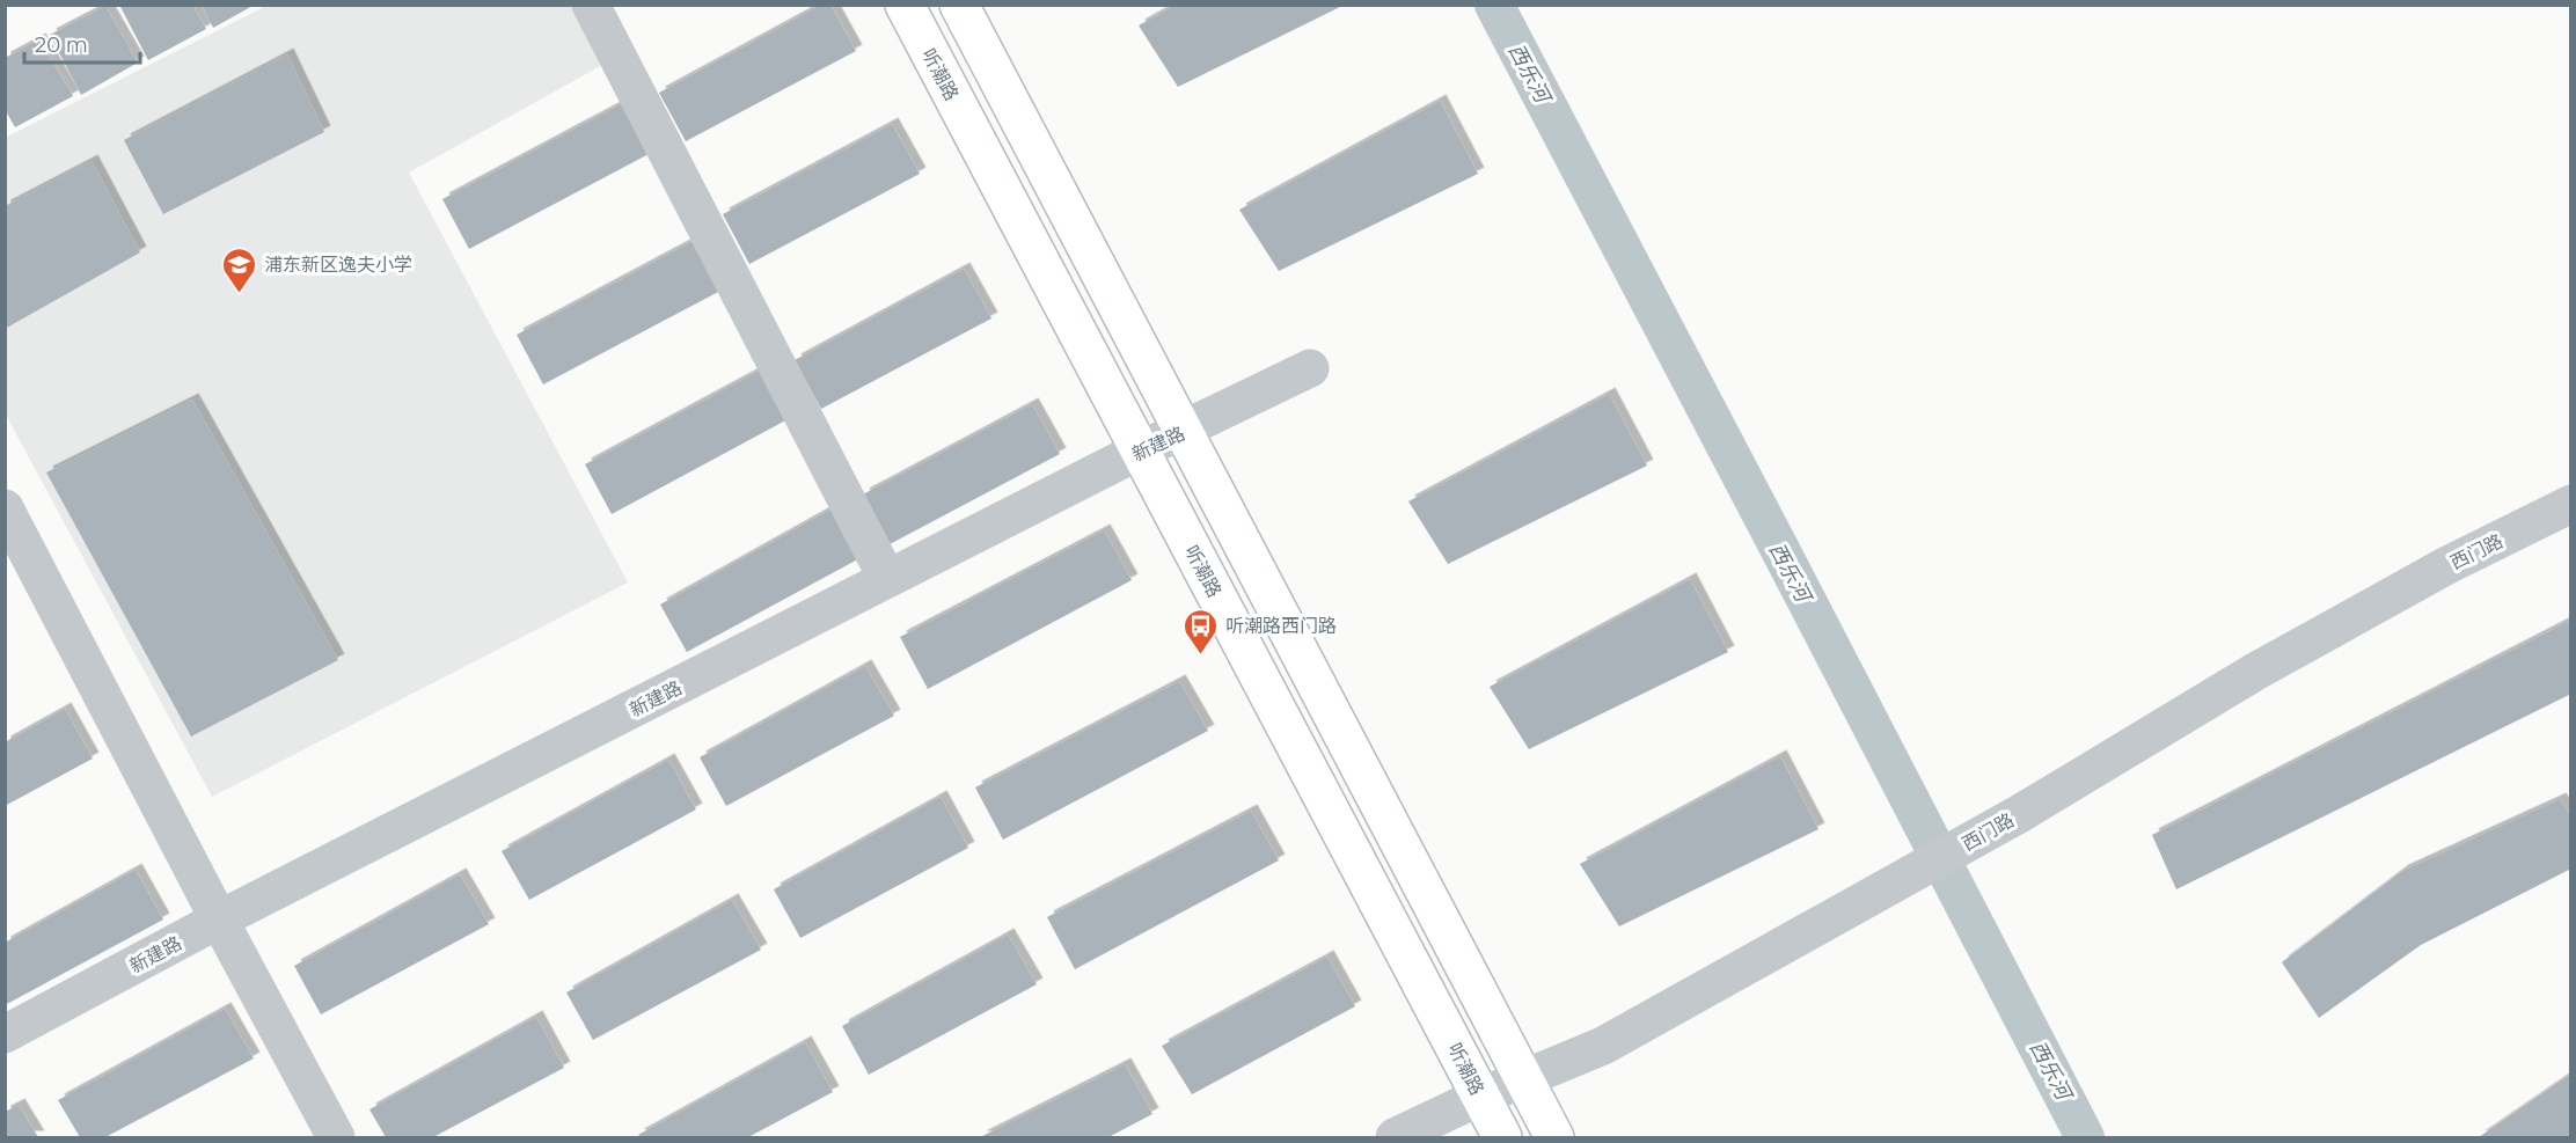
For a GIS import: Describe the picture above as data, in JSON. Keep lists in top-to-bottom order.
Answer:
{
  "streets": {
    "main road": ["听潮路"],
    "street": ["新建路", "西门路"]
  },
  "crossings": [
    ["听潮路", "新建路"],
    ["听潮路", "西门路"]
  ],
  "water": ["西乐河"],
  "places": {
    "school or university": ["浦东新区逸夫小学"],
    "bus stop": ["听潮路西门路"]
  },
  "scale_bar": "20 m"
}
